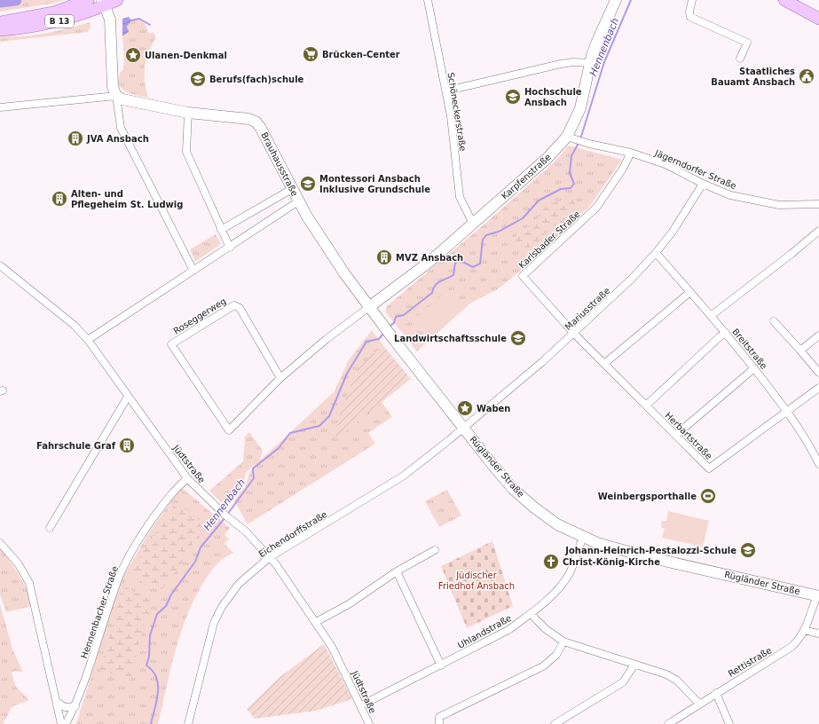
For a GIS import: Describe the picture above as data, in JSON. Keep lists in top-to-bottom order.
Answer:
{
  "streets": {
    "main road": [
      "B 13",
      "Brauhausstraße",
      "Karpfenstraße",
      "Rügländer Straße"
    ],
    "street": [
      "Schöneckerstraße",
      "Jägerndorfer Straße",
      "Karlsbader Straße",
      "Mariusstraße",
      "Roseggerweg",
      "Breitstraße",
      "Herbartstraße",
      "Jüdtstraße",
      "Eichendorffstraße",
      "Hennenbacher Straße",
      "Uhlandstraße",
      "Rettistraße"
    ]
  },
  "crossings": [
    ["Schöneckerstraße", "Karpfenstraße"],
    ["Brauhausstraße", "Karpfenstraße"],
    ["Brauhausstraße", "Rügländer Straße"],
    ["Jägerndorfer Straße", "Karpfenstraße"],
    ["Jägerndorfer Straße", "Karlsbader Straße"],
    ["Jägerndorfer Straße", "Mariusstraße"],
    ["Karpfenstraße", "Rügländer Straße"],
    ["Karlsbader Straße", "Mariusstraße"],
    ["Karlsbader Straße", "Herbartstraße"],
    ["Mariusstraße", "Breitstraße"],
    ["Mariusstraße", "Herbartstraße"],
    ["Mariusstraße", "Rügländer Straße"],
    ["Mariusstraße", "Eichendorffstraße"],
    ["Breitstraße", "Herbartstraße"],
    ["Jüdtstraße", "Eichendorffstraße"],
    ["Jüdtstraße", "Hennenbacher Straße"],
    ["Jüdtstraße", "Uhlandstraße"],
    ["Rügländer Straße", "Eichendorffstraße"],
    ["Rügländer Straße", "Uhlandstraße"],
    ["Rügländer Straße", "Rettistraße"]
  ],
  "water": ["Hennenbach"],
  "parks": ["Jüdischer Friedhof Ansbach"],
  "places": {
    "supermarket": ["Brücken-Center"],
    "place": ["Ulanen-Denkmal", "Waben"],
    "public building": ["Staatliches Bauamt Ansbach"],
    "school or university": [
      "Berufs(fach)schule",
      "Hochschule Ansbach",
      "Montessori Ansbach Inklusive Grundschule",
      "Landwirtschaftsschule",
      "Johann-Heinrich-Pestalozzi-Schule"
    ],
    "building": [
      "JVA Ansbach",
      "Alten- und Pflegeheim St. Ludwig",
      "MVZ Ansbach",
      "Fahrschule Graf"
    ],
    "sports": ["Weinbergsporthalle"],
    "church": ["Christ-König-Kirche"]
  }
}
